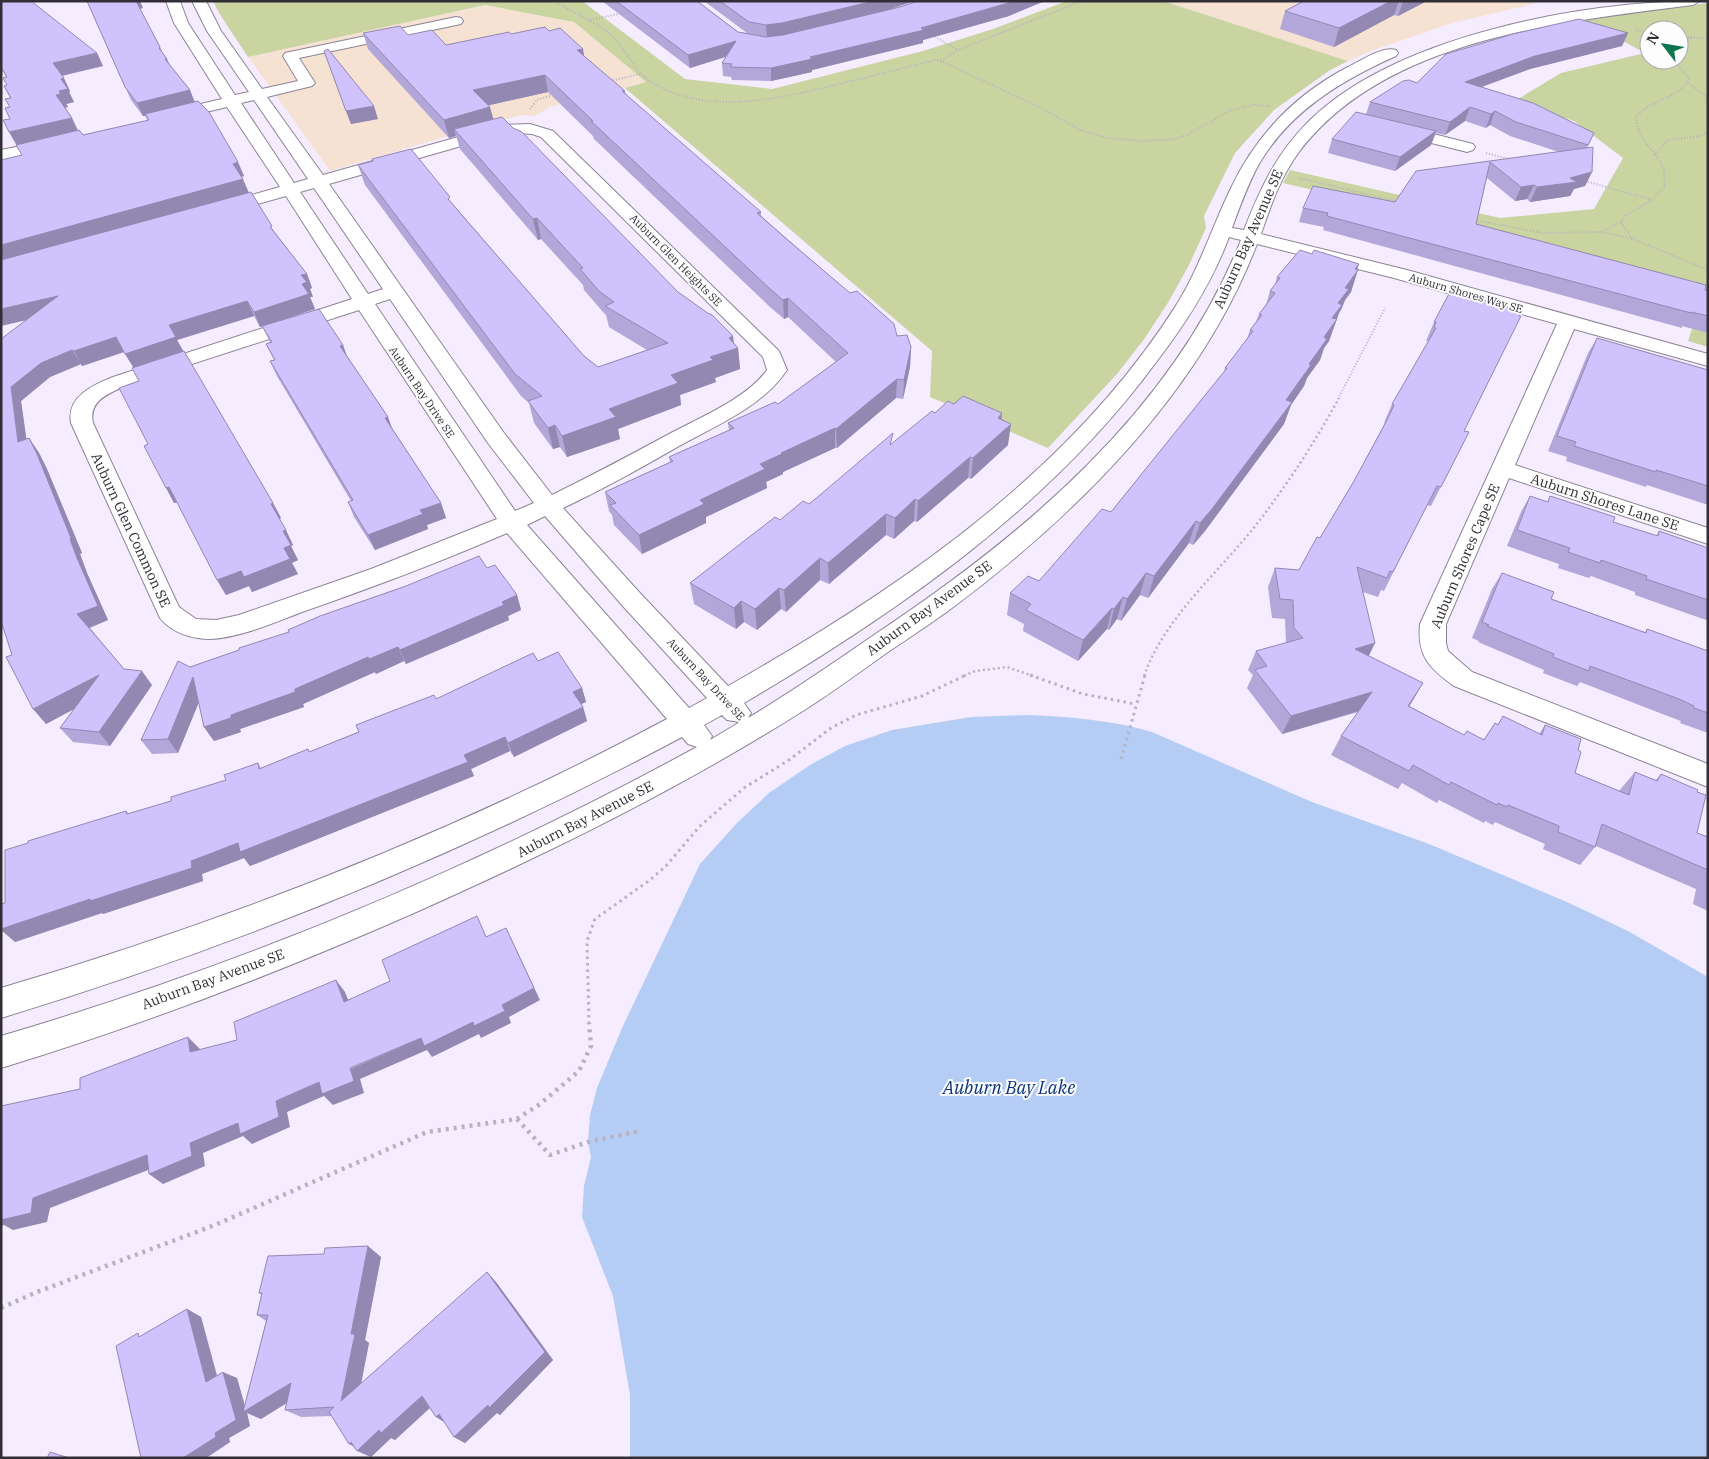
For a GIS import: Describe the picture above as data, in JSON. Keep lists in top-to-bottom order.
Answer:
{
  "streets": {
    "street": [
      "Auburn Bay Avenue SE",
      "Auburn Glen Heights SE",
      "Auburn Shores Way SE",
      "Auburn Bay Drive SE",
      "Auburn Shores Lane SE",
      "Auburn Glen Common SE",
      "Auburn Shores Cape SE"
    ]
  },
  "crossings": [
    ["Auburn Bay Avenue SE", "Auburn Shores Way SE"],
    ["Auburn Bay Avenue SE", "Auburn Bay Drive SE"],
    ["Auburn Glen Heights SE", "Auburn Bay Drive SE"],
    ["Auburn Glen Heights SE", "Auburn Glen Common SE"],
    ["Auburn Shores Way SE", "Auburn Shores Cape SE"],
    ["Auburn Bay Drive SE", "Auburn Glen Common SE"],
    ["Auburn Shores Lane SE", "Auburn Shores Cape SE"]
  ],
  "water": ["Auburn Bay Lake"],
  "north": "top left"
}
